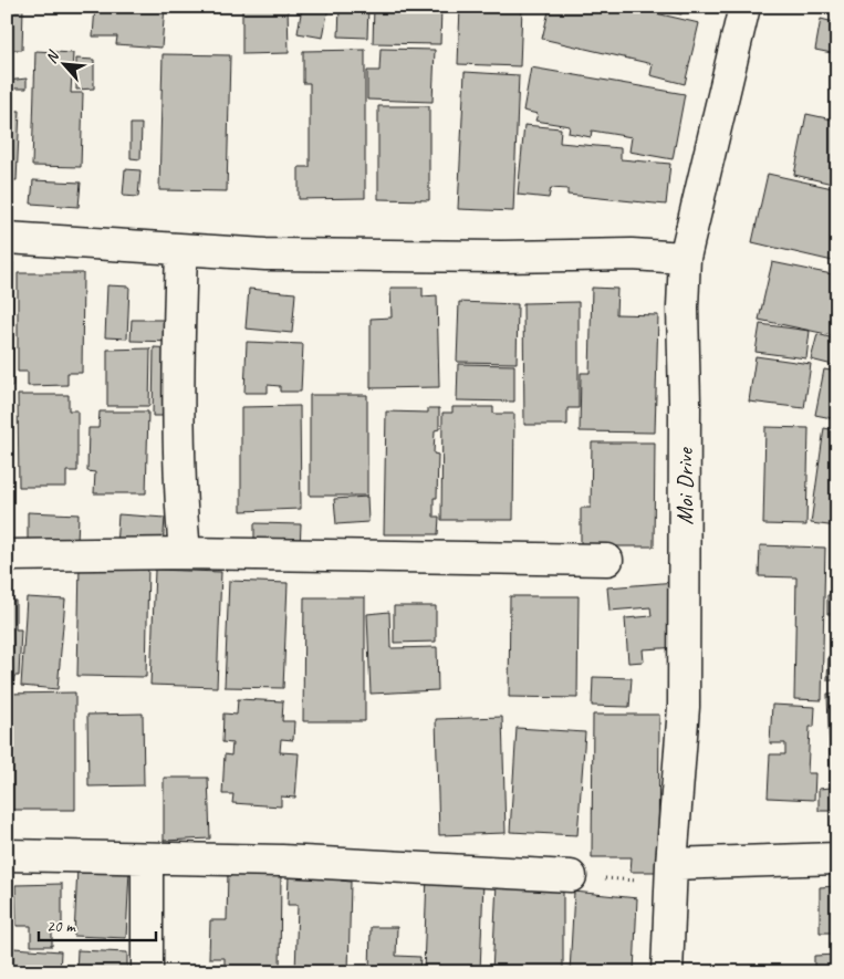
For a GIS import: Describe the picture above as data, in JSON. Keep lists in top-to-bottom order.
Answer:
{
  "streets": {
    "street": ["Moi Drive"]
  },
  "scale_bar": "20 m",
  "north": "top left"
}
